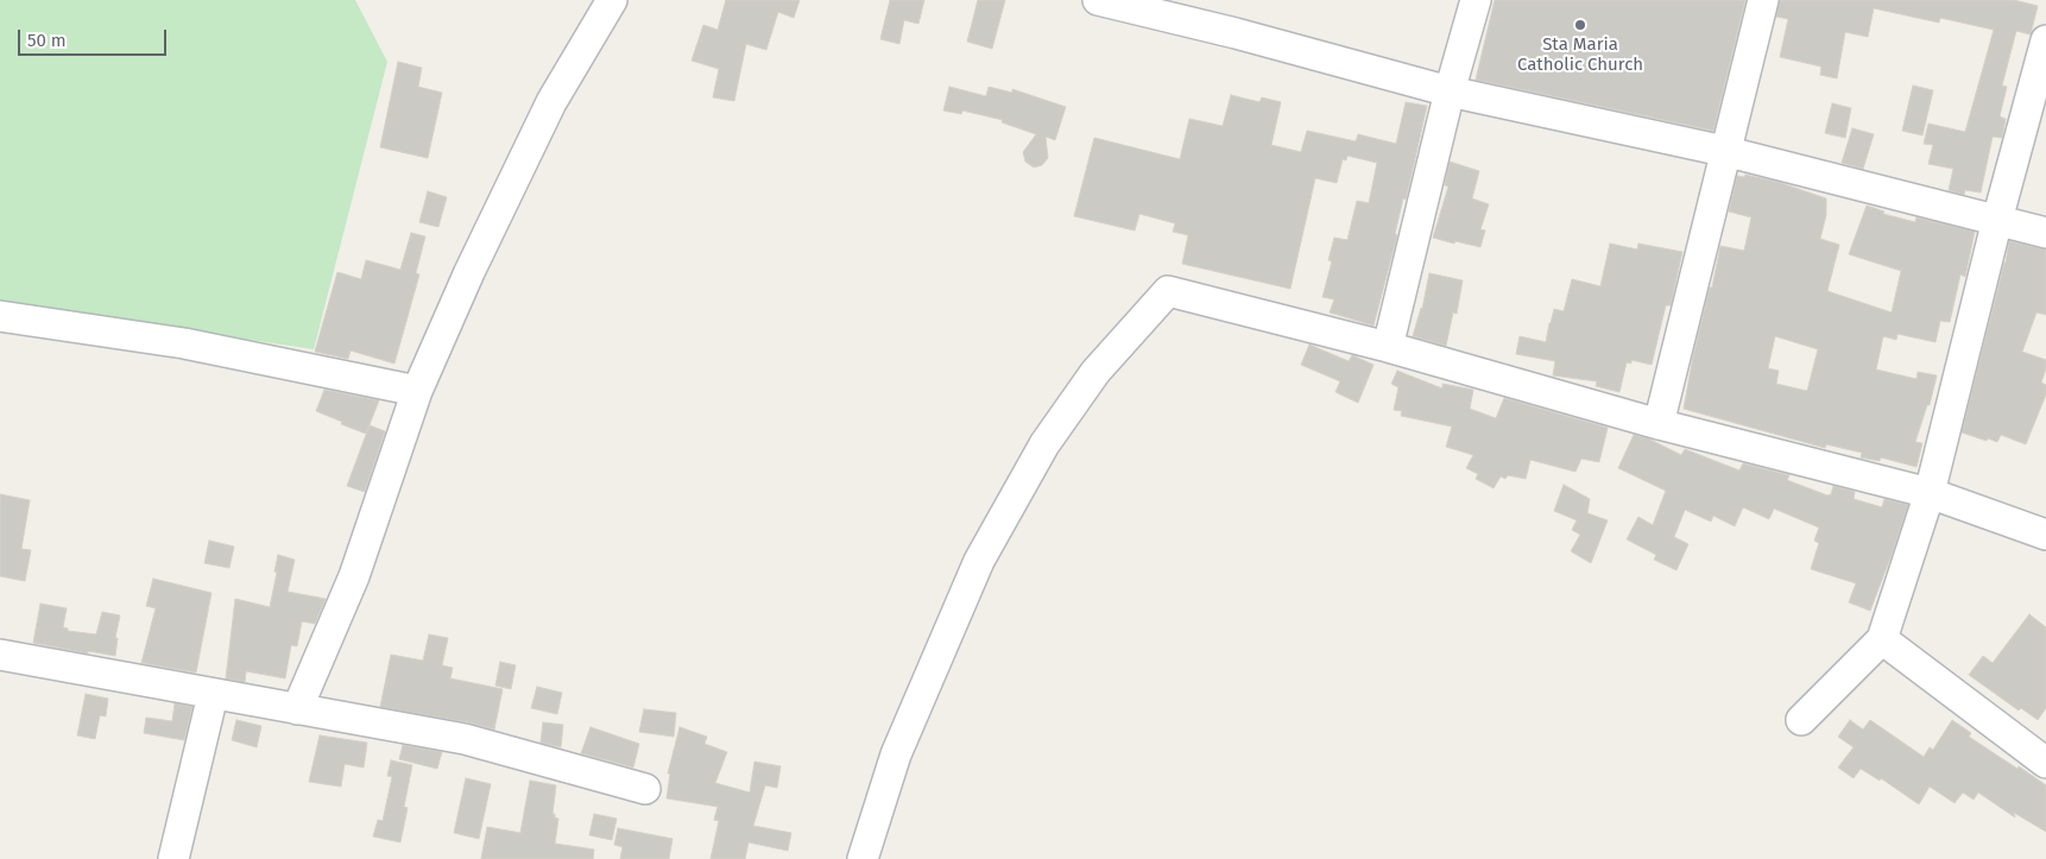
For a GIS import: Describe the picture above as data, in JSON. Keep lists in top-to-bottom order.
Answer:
{
  "places": ["Sta Maria Catholic Church"],
  "scale_bar": "50 m"
}
